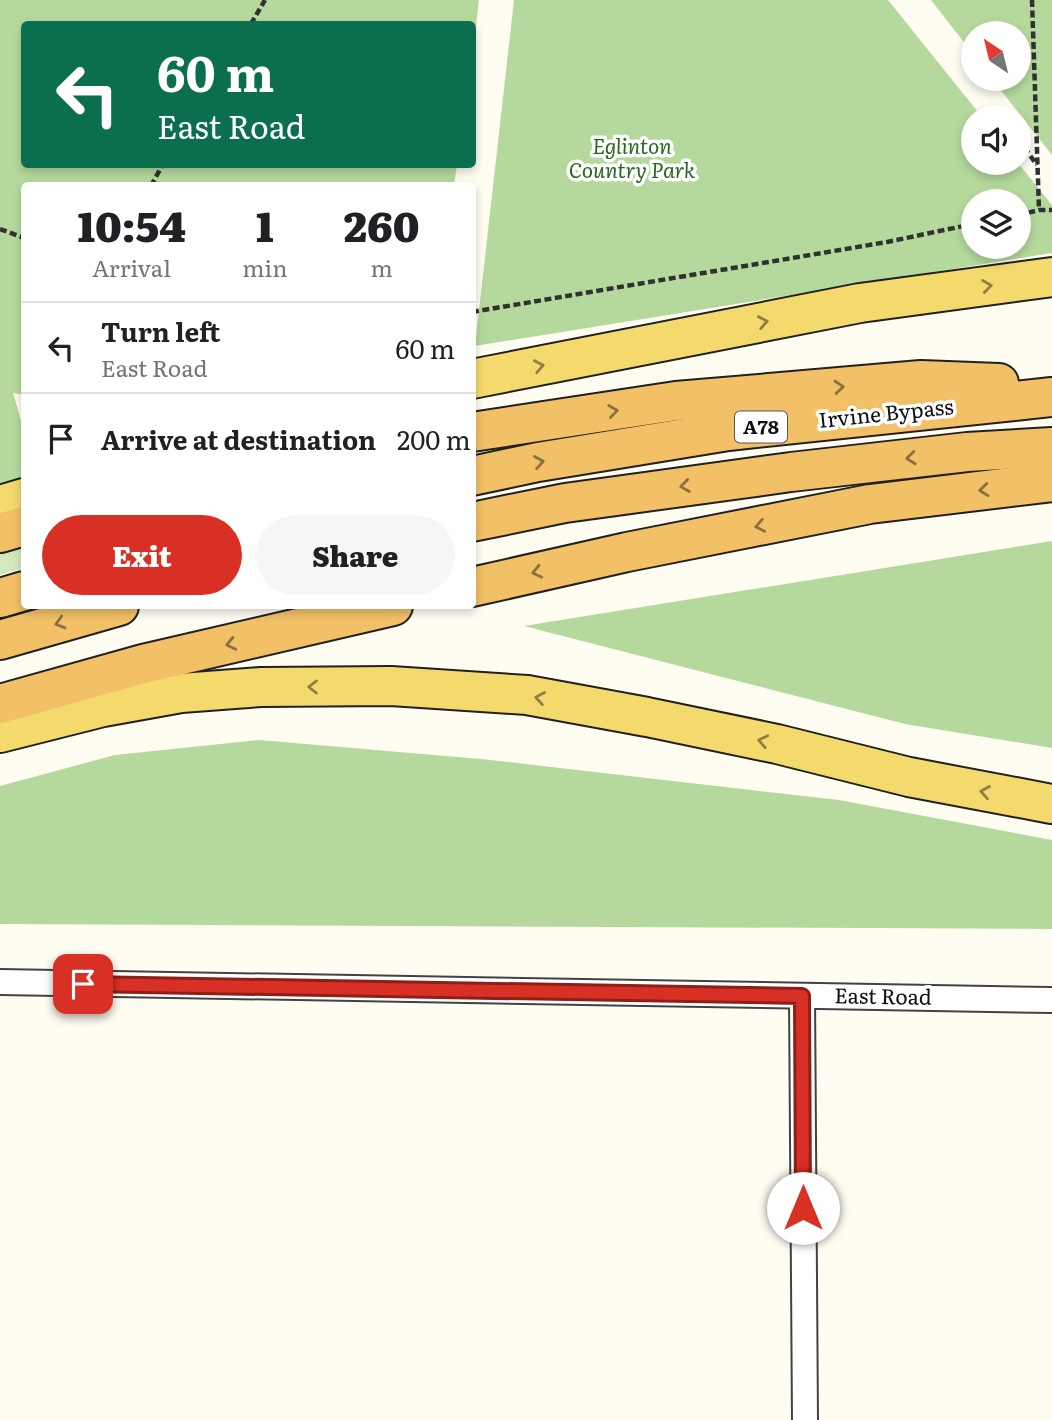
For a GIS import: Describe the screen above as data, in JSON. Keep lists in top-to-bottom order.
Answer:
{
  "streets": {
    "highway": ["Irvine Bypass", "A78"],
    "street": ["East Road"]
  },
  "parks": ["Eglinton Country Park"],
  "north": "top left",
  "page": {
    "turn": ["60 m", "East Road"],
    "eta": [
      "10:54",
      "Arrival",
      "1",
      "min",
      "260",
      "m"
    ],
    "list": [
      {
        "name": "Turn left",
        "note": "East Road",
        "value": "60 m"
      },
      {
        "name": "Arrive at destination",
        "value": "200 m"
      }
    ],
    "buttons": ["Exit", "Share"]
  }
}
